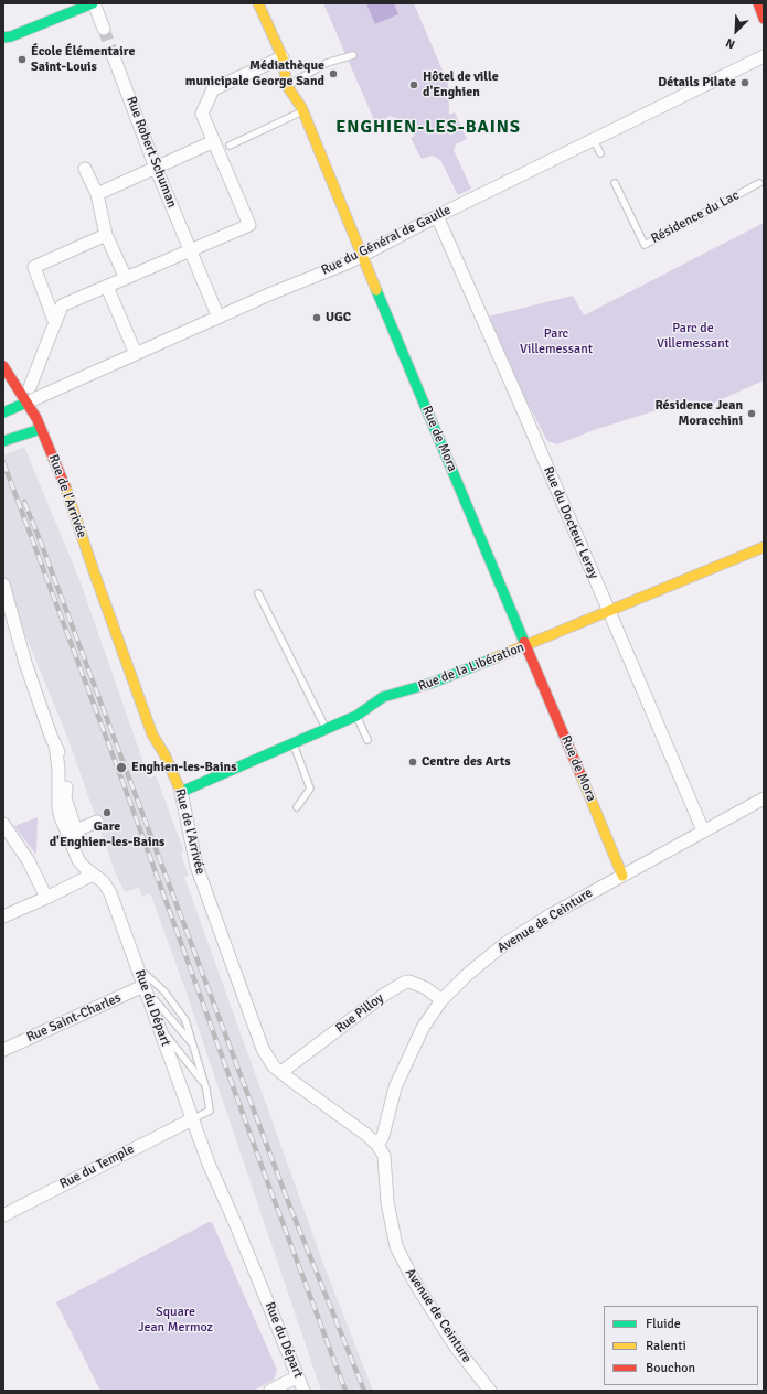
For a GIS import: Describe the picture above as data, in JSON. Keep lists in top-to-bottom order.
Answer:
{
  "streets": {
    "main road": [
      "Rue du Général de Gaulle",
      "Rue de Mora",
      "Rue de l'Arrivée",
      "Rue de la Libération"
    ],
    "street": [
      "Rue Robert Schuman",
      "Rue du Docteur Leray",
      "Avenue de Ceinture",
      "Rue du Départ",
      "Rue Pilloy",
      "Rue Saint-Charles",
      "Rue du Temple"
    ],
    "lane": ["Résidence du Lac"]
  },
  "crossings": [
    ["Rue Robert Schuman", "Rue du Général de Gaulle"],
    ["Rue du Général de Gaulle", "Rue de Mora"],
    ["Rue du Général de Gaulle", "Rue de l'Arrivée"],
    ["Rue du Général de Gaulle", "Rue du Docteur Leray"],
    ["Rue de Mora", "Rue de la Libération"],
    ["Rue de Mora", "Avenue de Ceinture"],
    ["Rue de l'Arrivée", "Rue de la Libération"],
    ["Rue de l'Arrivée", "Avenue de Ceinture"],
    ["Rue de l'Arrivée", "Rue Pilloy"],
    ["Rue du Docteur Leray", "Rue de la Libération"],
    ["Rue du Docteur Leray", "Avenue de Ceinture"],
    ["Avenue de Ceinture", "Rue Pilloy"],
    ["Rue du Départ", "Rue Saint-Charles"],
    ["Rue du Départ", "Rue du Temple"]
  ],
  "districts": ["ENGHIEN-LES-BAINS"],
  "parks": ["Parc de Villemessant", "Parc Villemessant", "Square Jean Mermoz"],
  "places": [
    "École Élémentaire Saint-Louis",
    "Médiathèque municipale George Sand",
    "Détails Pilate",
    "Hôtel de ville d'Enghien",
    "UGC",
    "Résidence Jean Moracchini",
    "Centre des Arts",
    "Enghien-les-Bains",
    "Gare d'Enghien-les-Bains"
  ],
  "legend": ["Fluide", "Ralenti", "Bouchon"],
  "north": "bottom left"
}
